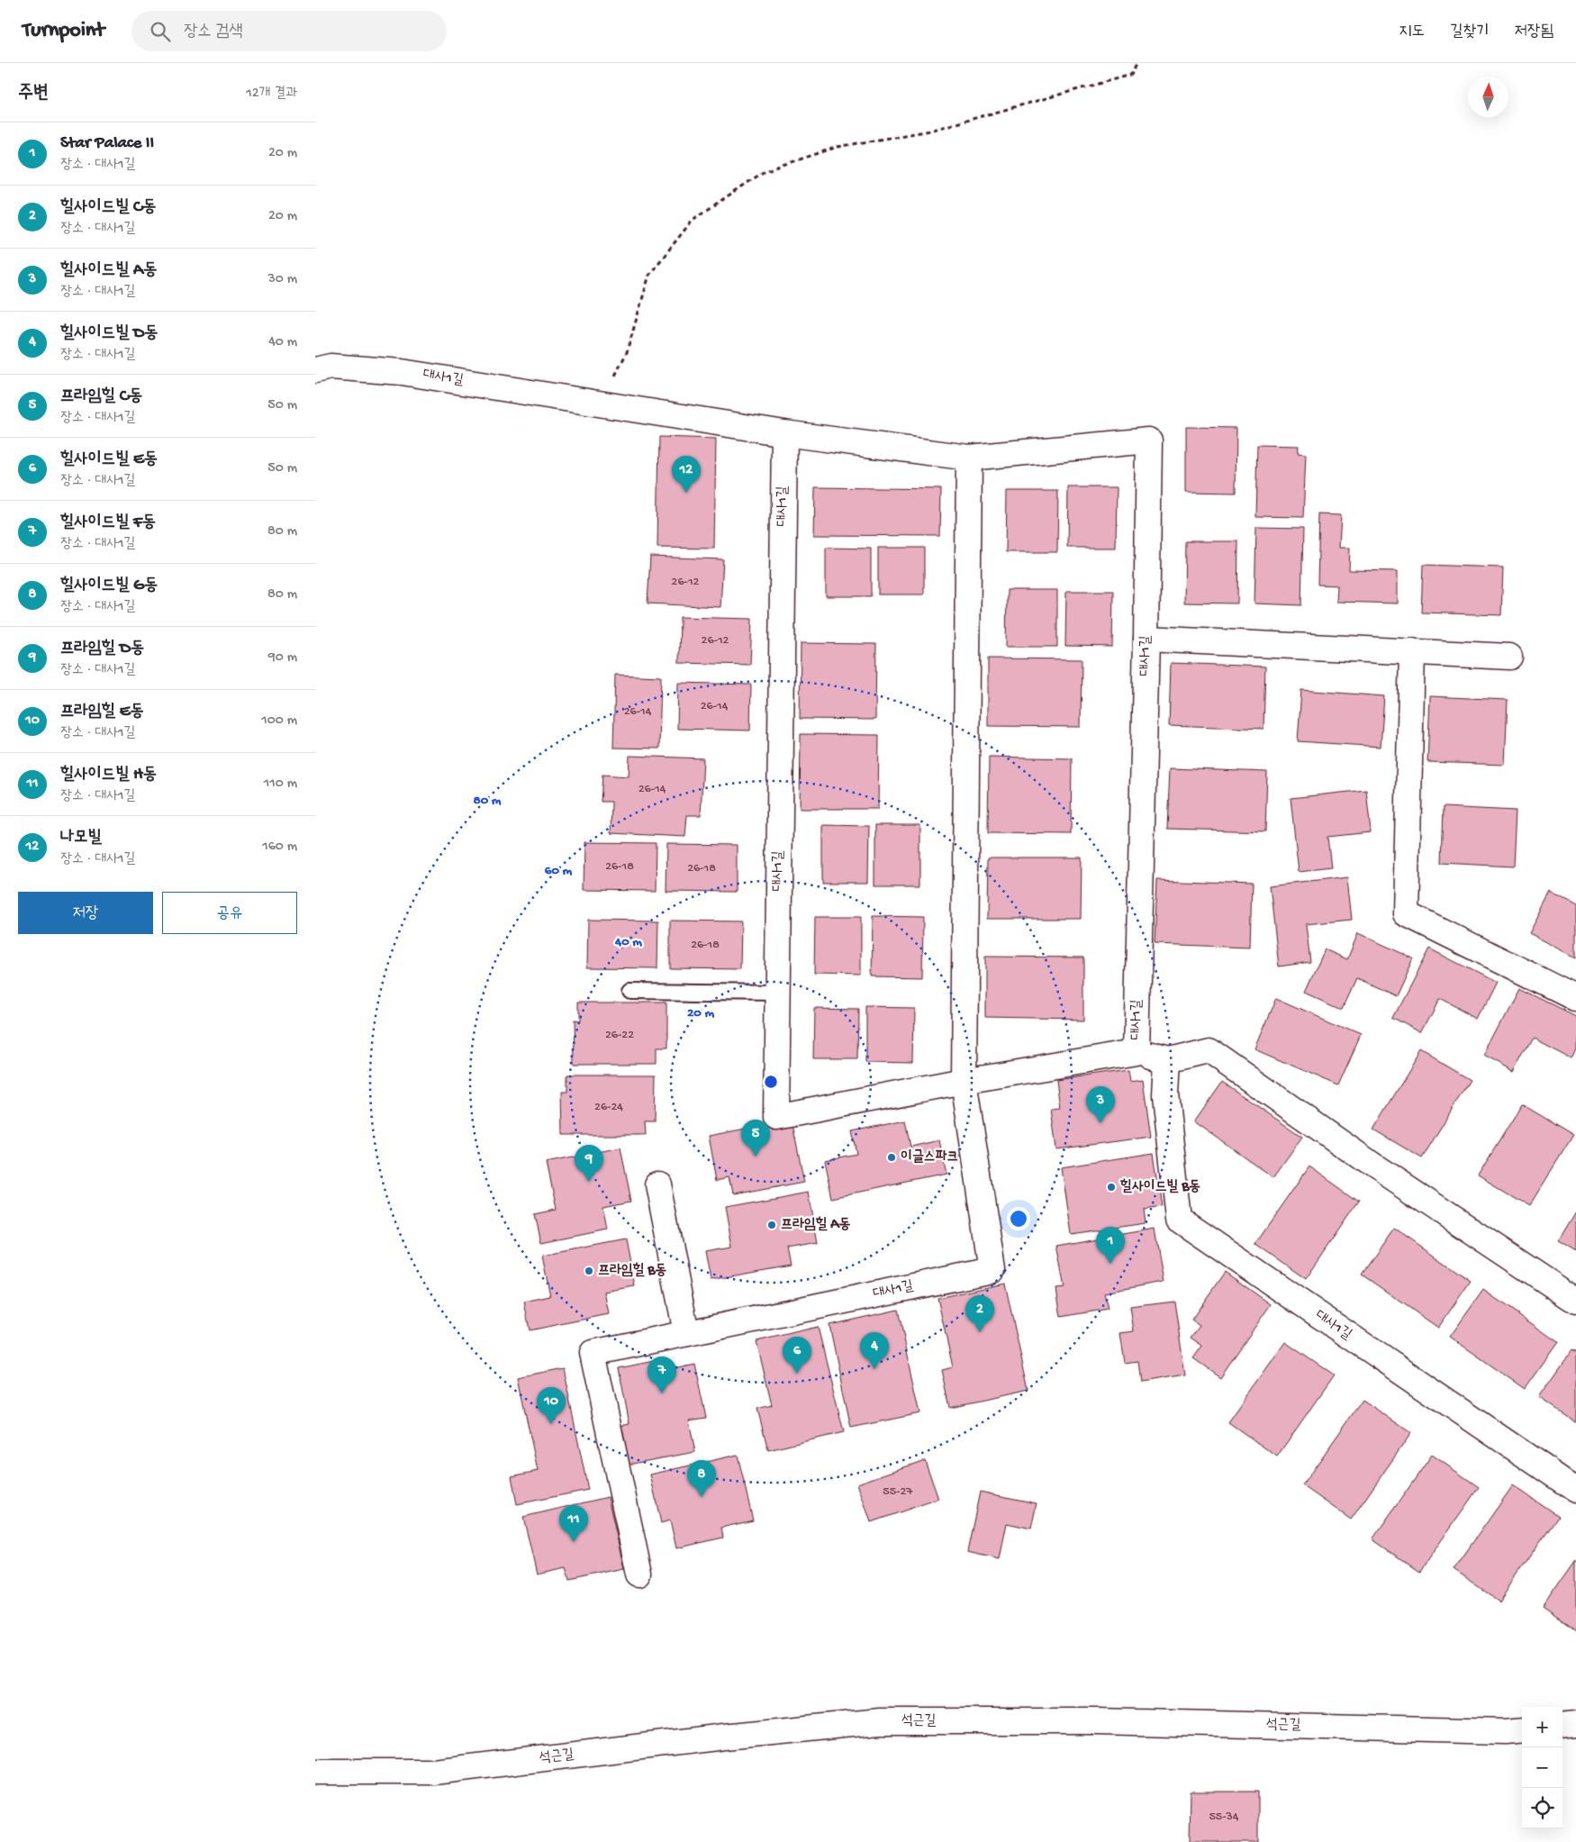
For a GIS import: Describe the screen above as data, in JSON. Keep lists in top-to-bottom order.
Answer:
{
  "streets": {
    "street": ["대사1길", "석근길"]
  },
  "places": [
    "이글스파크",
    "힐사이드빌 B동",
    "프라임힐 A동",
    "프라임힐 B동"
  ],
  "house_numbers": [
    "26-12",
    "26-12",
    "26-14",
    "26-14",
    "26-14",
    "26-18",
    "26-18",
    "26-18",
    "26-22",
    "26-24",
    "55-27",
    "55-34"
  ],
  "north": "top",
  "page": {
    "header": "Turnpoint",
    "search": "장소 검색",
    "nav": ["지도", "길찾기", "저장됨"],
    "heading": ["주변", "12개 결과"],
    "list": [
      {
        "mark": "1",
        "name": "Star Palace II",
        "note": "장소 · 대사1길",
        "value": "20 m"
      },
      {
        "mark": "2",
        "name": "힐사이드빌 C동",
        "note": "장소 · 대사1길",
        "value": "20 m"
      },
      {
        "mark": "3",
        "name": "힐사이드빌 A동",
        "note": "장소 · 대사1길",
        "value": "30 m"
      },
      {
        "mark": "4",
        "name": "힐사이드빌 D동",
        "note": "장소 · 대사1길",
        "value": "40 m"
      },
      {
        "mark": "5",
        "name": "프라임힐 C동",
        "note": "장소 · 대사1길",
        "value": "50 m"
      },
      {
        "mark": "6",
        "name": "힐사이드빌 E동",
        "note": "장소 · 대사1길",
        "value": "50 m"
      },
      {
        "mark": "7",
        "name": "힐사이드빌 F동",
        "note": "장소 · 대사1길",
        "value": "80 m"
      },
      {
        "mark": "8",
        "name": "힐사이드빌 G동",
        "note": "장소 · 대사1길",
        "value": "80 m"
      },
      {
        "mark": "9",
        "name": "프라임힐 D동",
        "note": "장소 · 대사1길",
        "value": "90 m"
      },
      {
        "mark": "10",
        "name": "프라임힐 E동",
        "note": "장소 · 대사1길",
        "value": "100 m"
      },
      {
        "mark": "11",
        "name": "힐사이드빌 H동",
        "note": "장소 · 대사1길",
        "value": "110 m"
      },
      {
        "mark": "12",
        "name": "나모빌",
        "note": "장소 · 대사1길",
        "value": "160 m"
      }
    ],
    "pins": [
      "12",
      "3",
      "5",
      "9",
      "1",
      "2",
      "4",
      "6",
      "7",
      "10",
      "8",
      "11"
    ],
    "buttons": ["저장", "공유"],
    "map_buttons": ["+", "−"]
  },
  "rings": [
    "80 m",
    "60 m",
    "40 m",
    "20 m"
  ]
}
